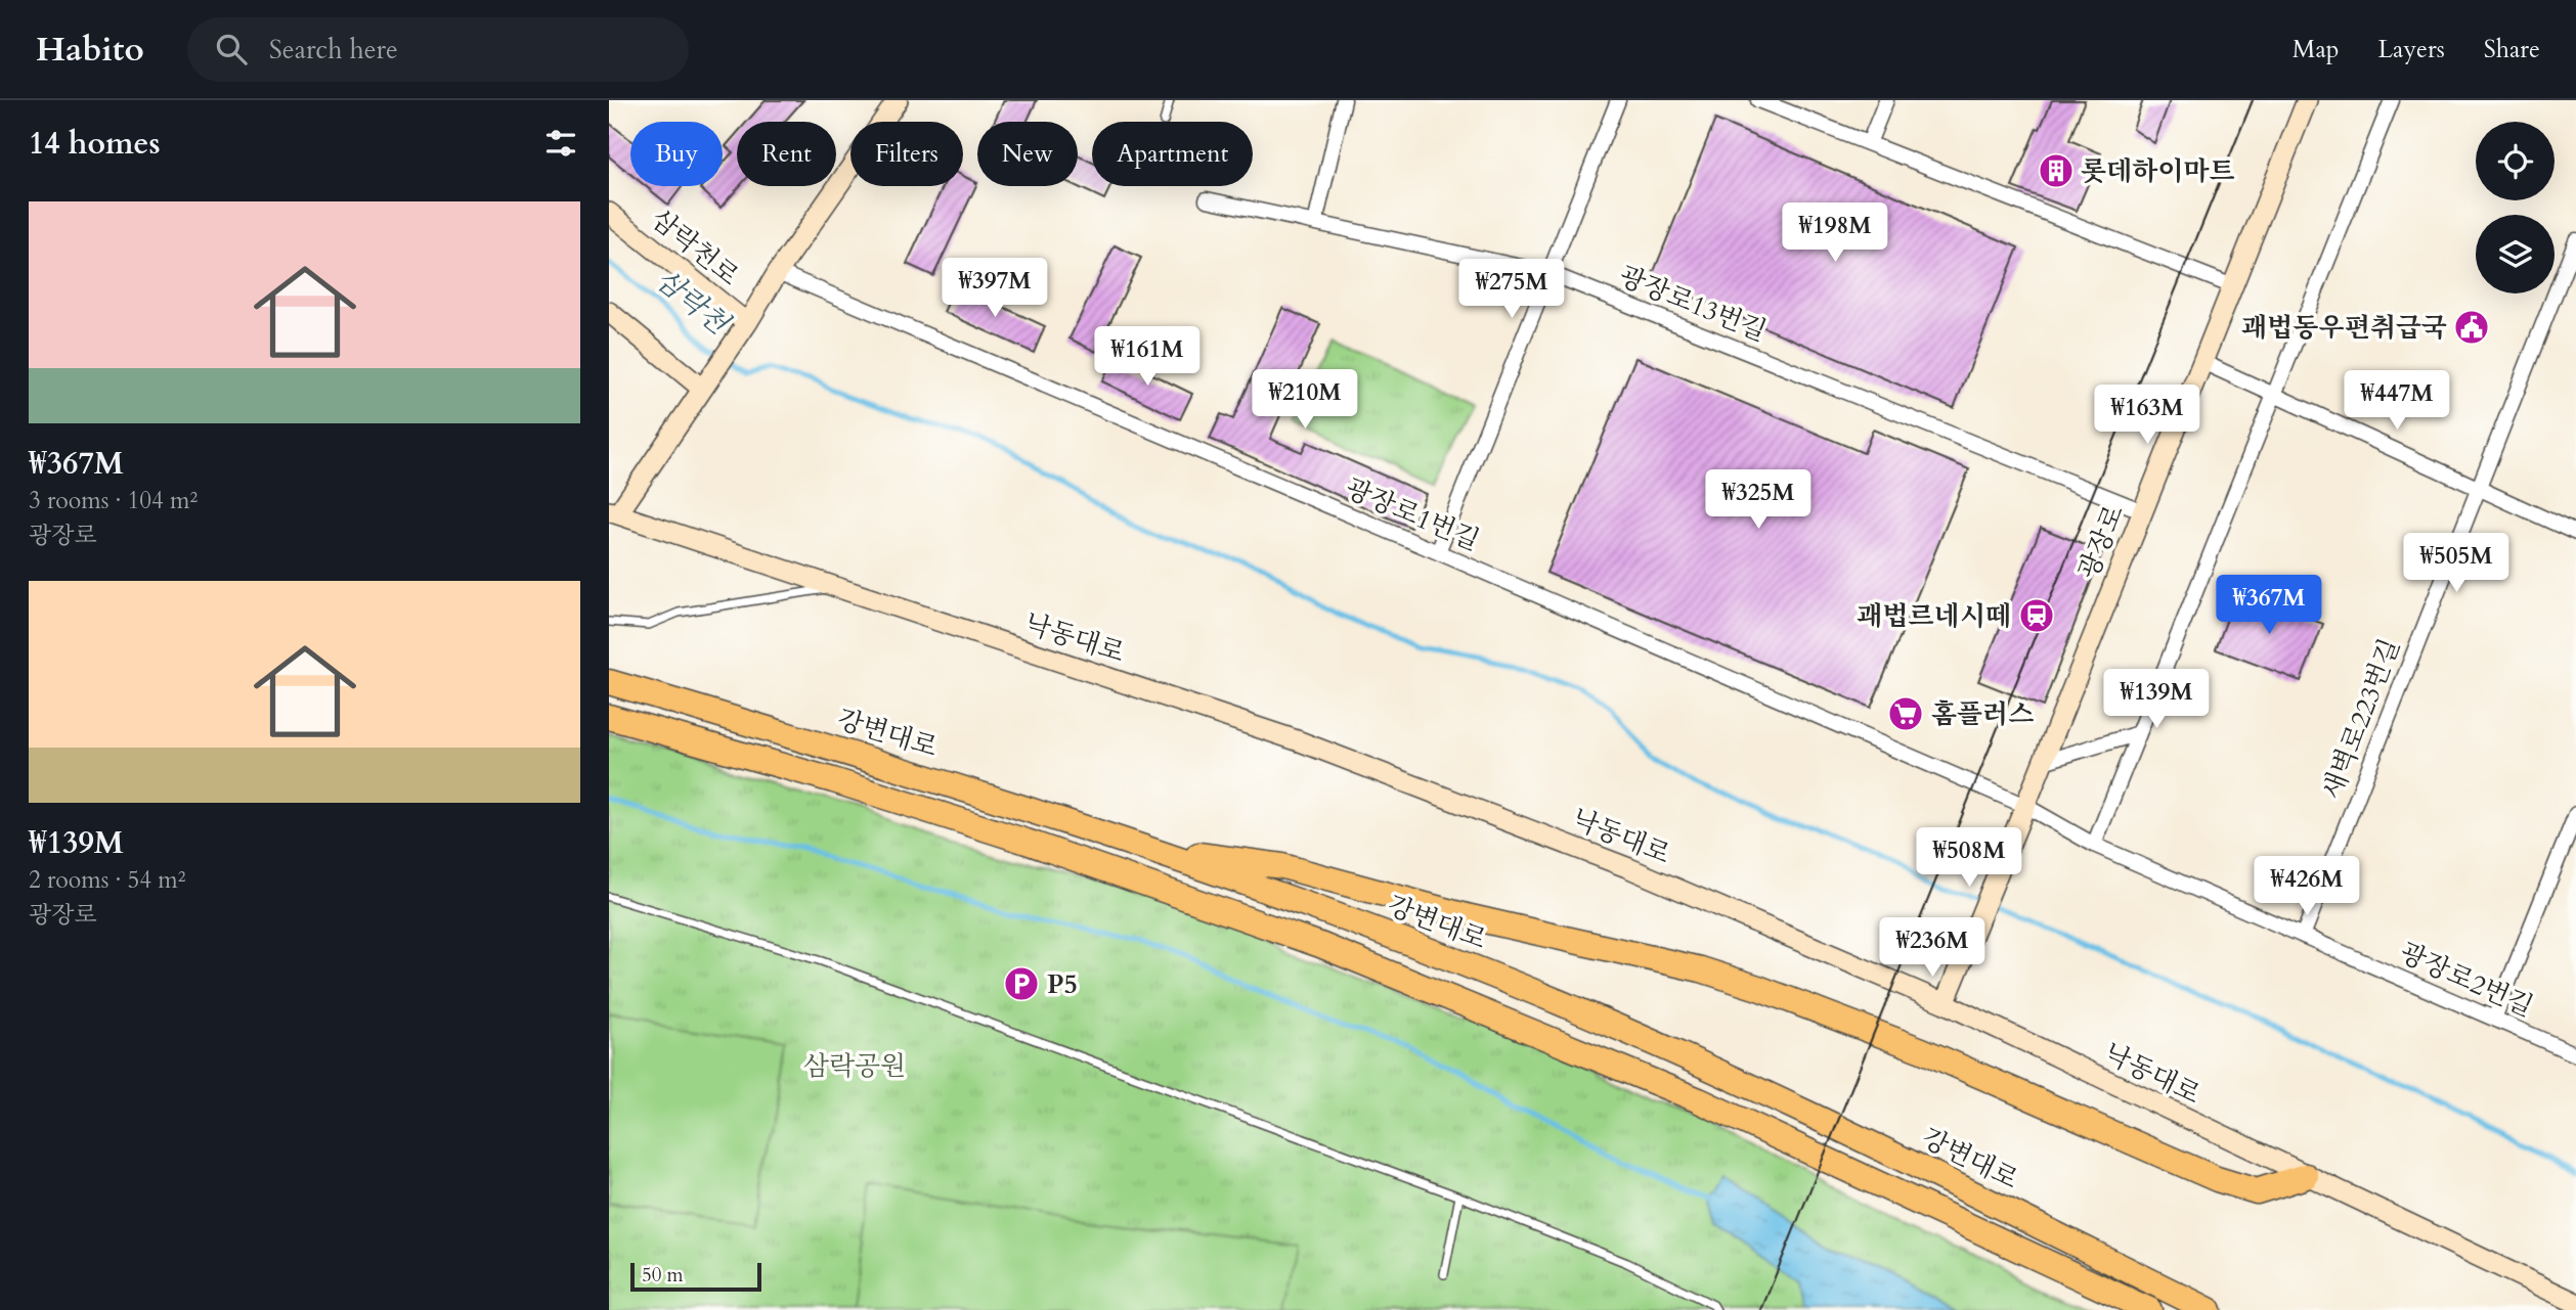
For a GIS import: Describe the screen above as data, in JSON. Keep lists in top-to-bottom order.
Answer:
{
  "streets": {
    "highway": ["강변대로"],
    "main road": ["삼락천로", "광장로", "낙동대로"],
    "street": [
      "광장로13번길",
      "광장로1번길",
      "새벽로223번길",
      "광장로2번길"
    ]
  },
  "crossings": [
    ["광장로13번길", "광장로"],
    ["광장로1번길", "광장로"],
    ["광장로1번길", "광장로2번길"],
    ["광장로", "낙동대로"],
    ["광장로", "광장로2번길"],
    ["새벽로223번길", "광장로2번길"]
  ],
  "water": ["삼락천"],
  "parks": ["삼락공원"],
  "places": {
    "building": ["롯데하이마트"],
    "public building": ["괘법동우편취급국"],
    "station": ["괘법르네시떼"],
    "supermarket": ["홈플러스"],
    "parking": ["P5"]
  },
  "scale_bar": "50 m",
  "page": {
    "header": "Habito",
    "search": "Search here",
    "nav": ["Map", "Layers", "Share"],
    "heading": "14 homes",
    "chip": [
      "Buy",
      "Rent",
      "Filters",
      "New",
      "Apartment"
    ],
    "list": [
      {
        "name": "₩367M",
        "note": "3 rooms · 104 m² · 광장로"
      },
      {
        "name": "₩139M",
        "note": "2 rooms · 54 m² · 광장로"
      }
    ],
    "price": [
      "₩198M",
      "₩397M",
      "₩275M",
      "₩161M",
      "₩210M",
      "₩447M",
      "₩163M",
      "₩325M",
      "₩505M",
      "₩367M",
      "₩139M",
      "₩508M",
      "₩426M",
      "₩236M"
    ],
    "scale": "50 m"
  }
}
